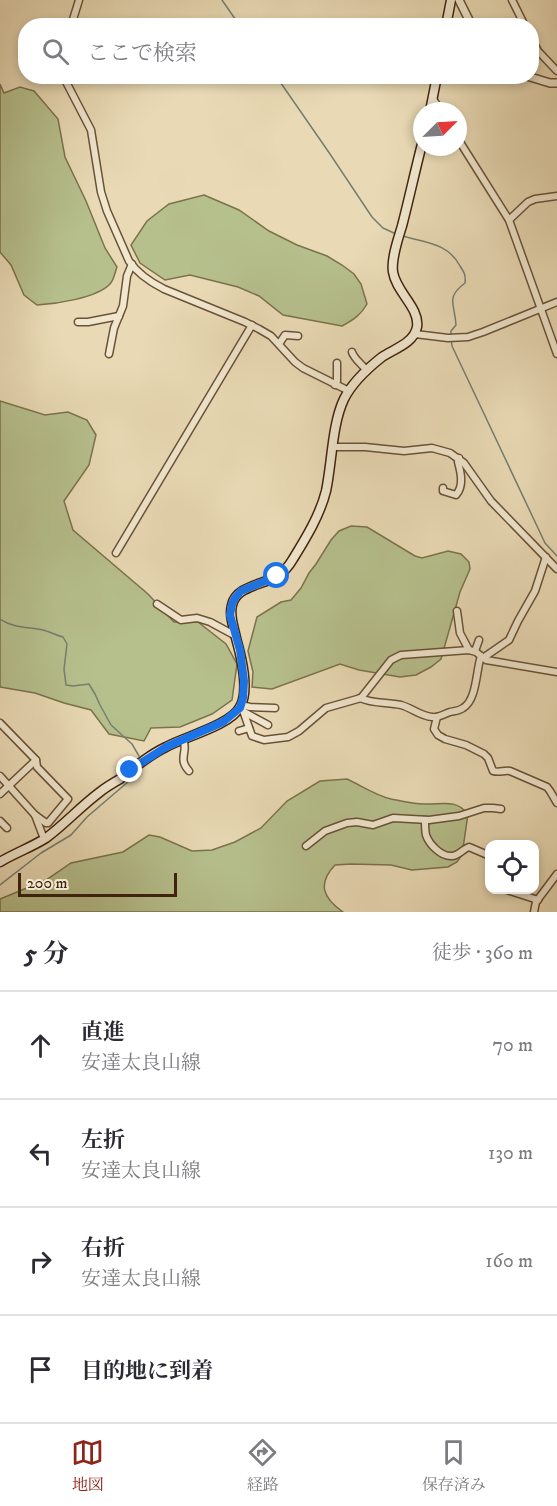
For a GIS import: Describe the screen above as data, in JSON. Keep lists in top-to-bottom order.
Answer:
{
  "scale_bar": "200 m",
  "north": "top right",
  "page": {
    "search": "ここで検索",
    "scale": "200 m",
    "heading": ["5 分", "徒歩 · 360 m"],
    "list": [
      ["直進", "安達太良山線", "70 m"],
      ["左折", "安達太良山線", "130 m"],
      ["右折", "安達太良山線", "160 m"],
      "目的地に到着"
    ],
    "nav": ["地図", "経路", "保存済み"]
  }
}
